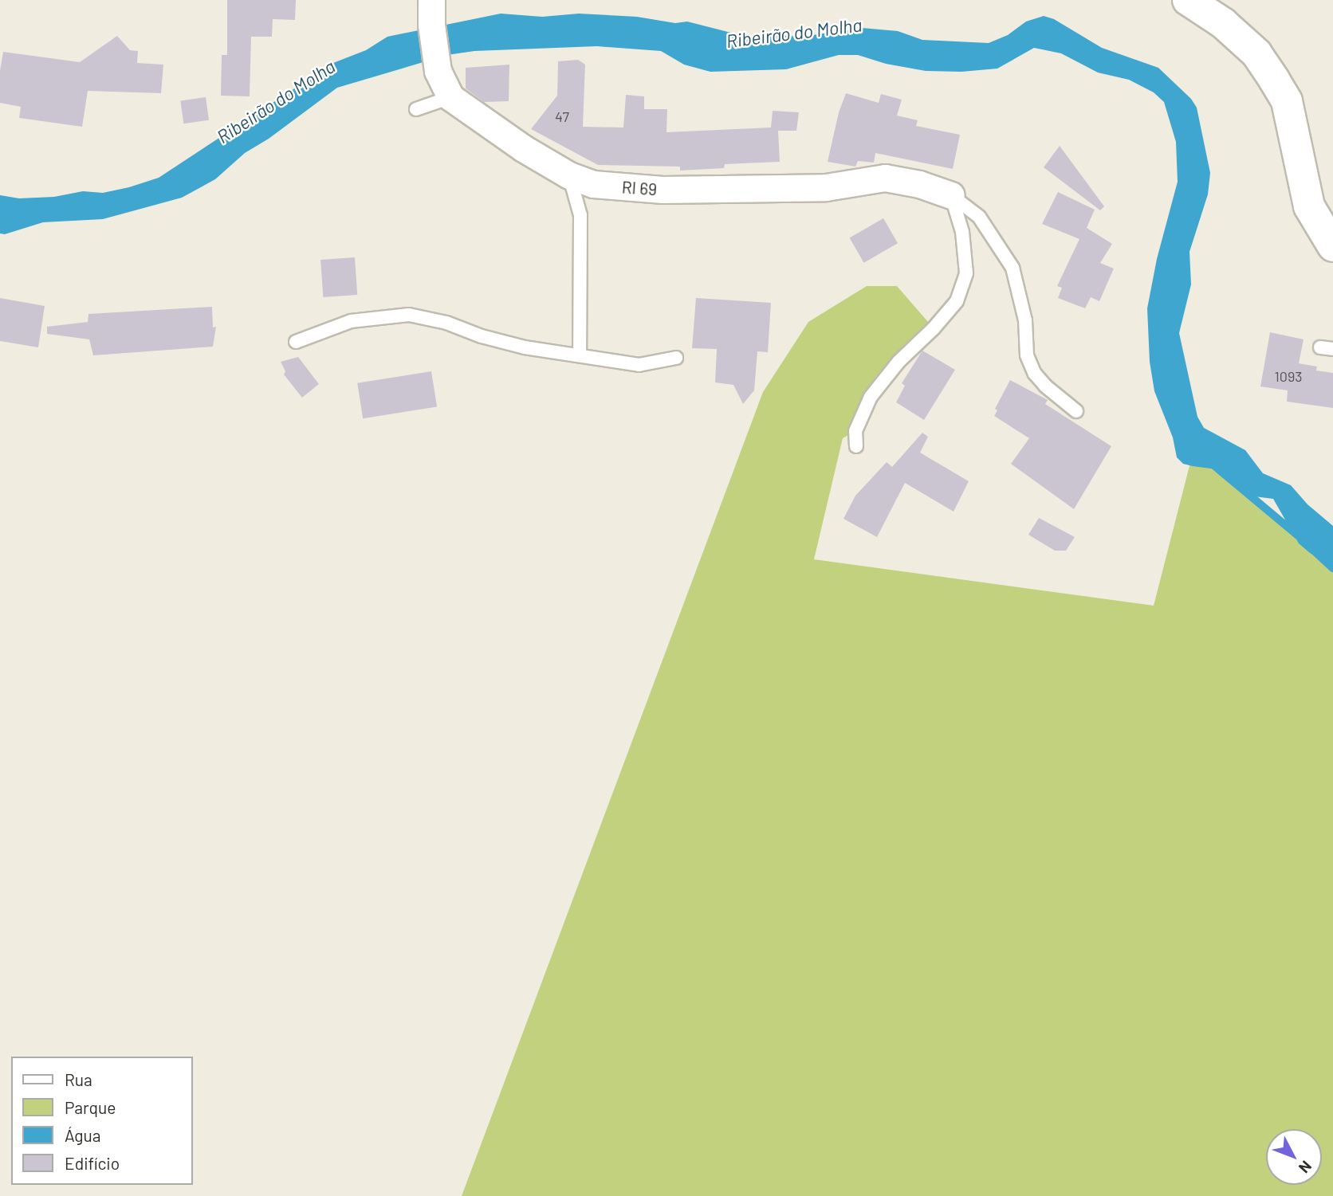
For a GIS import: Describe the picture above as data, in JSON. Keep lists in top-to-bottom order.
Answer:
{
  "streets": {
    "street": ["RI 69"]
  },
  "water": ["Ribeirão do Molha"],
  "house_numbers": ["47", "1093"],
  "legend": [
    "Rua",
    "Parque",
    "Água",
    "Edifício"
  ],
  "north": "bottom right"
}
